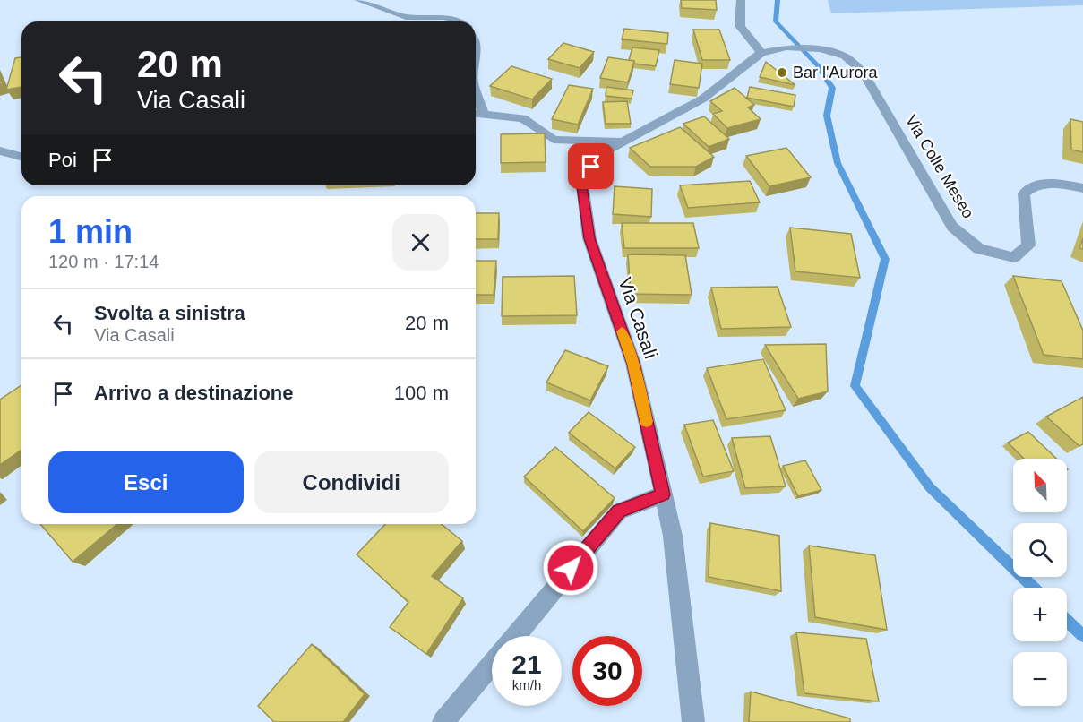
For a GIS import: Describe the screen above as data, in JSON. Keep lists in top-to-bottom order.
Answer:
{
  "streets": {
    "street": ["Via Colle Meseo", "Via Casali"]
  },
  "crossings": [
    ["Via Colle Meseo", "Via Casali"]
  ],
  "places": ["Bar l'Aurora"],
  "north": "top left",
  "page": {
    "turn": ["20 m", "Via Casali"],
    "then": "Poi",
    "heading": ["1 min", "120 m · 17:14"],
    "list": [
      {
        "name": "Svolta a sinistra",
        "note": "Via Casali",
        "value": "20 m"
      },
      {
        "name": "Arrivo a destinazione",
        "value": "100 m"
      }
    ],
    "buttons": ["Esci", "Condividi"],
    "map_buttons": ["+", "−"],
    "speed": "21 km/h",
    "limit": "30"
  }
}
